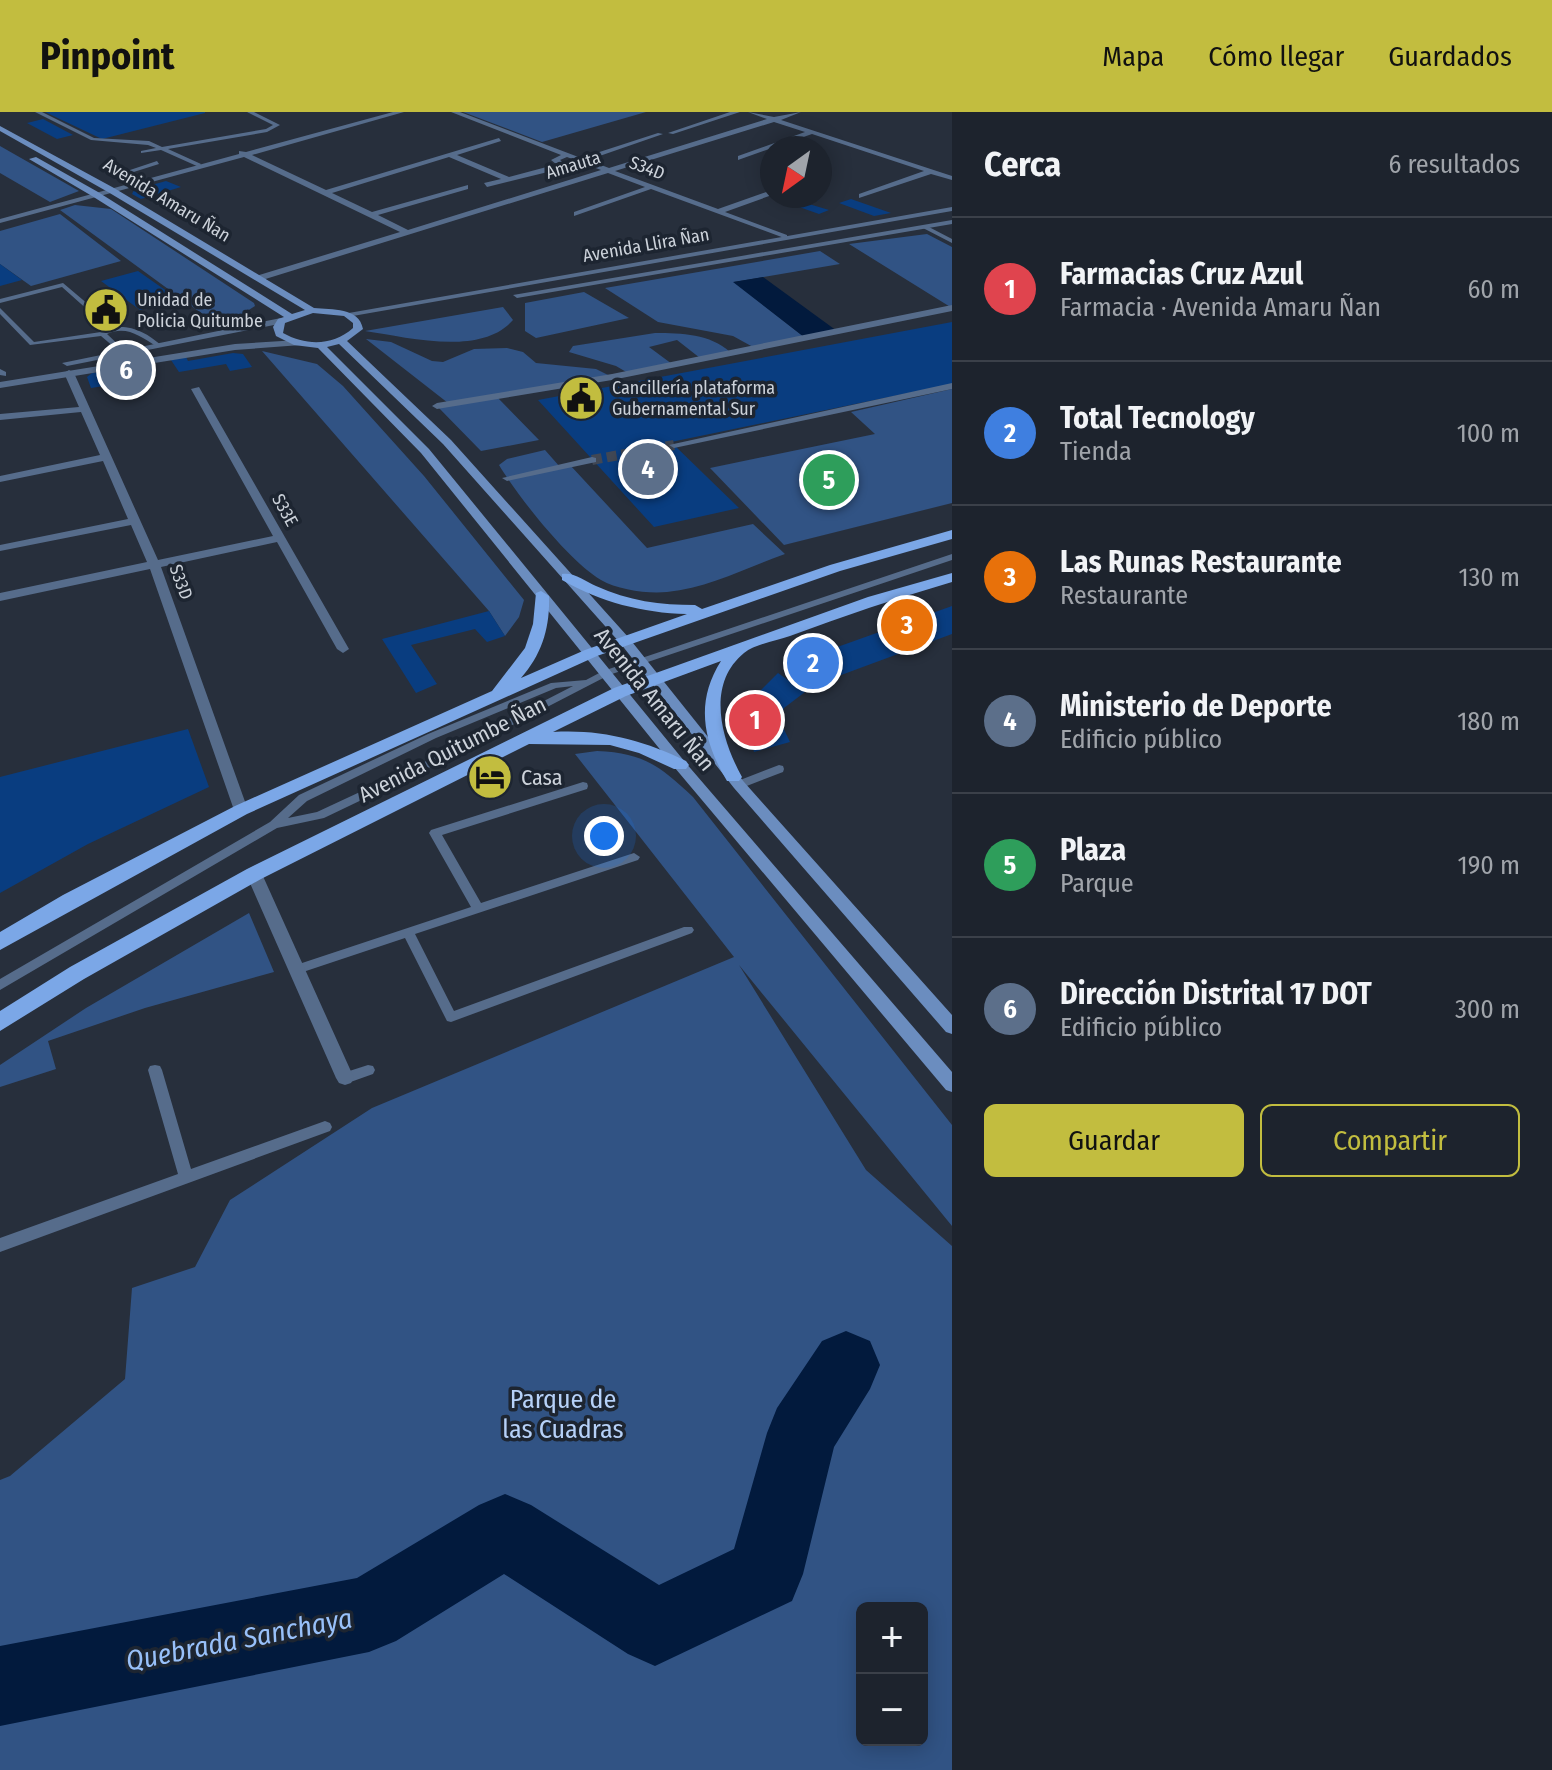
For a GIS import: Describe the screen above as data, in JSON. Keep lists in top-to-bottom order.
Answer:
{
  "streets": {
    "main road": ["Avenida Amaru Ñan", "Avenida Quitumbe Ñan"],
    "street": [
      "Amauta",
      "S34D",
      "Avenida Llira Ñan",
      "S33E",
      "S33D"
    ]
  },
  "crossings": [
    ["Amauta", "S34D"],
    ["Amauta", "Avenida Amaru Ñan"],
    ["S34D", "Avenida Llira Ñan"],
    ["Avenida Amaru Ñan", "Avenida Quitumbe Ñan"],
    ["S33D", "Avenida Quitumbe Ñan"]
  ],
  "water": ["Quebrada Sanchaya"],
  "parks": ["Parque de las Cuadras"],
  "places": {
    "public building": ["Unidad de Policia Quitumbe", "Cancillería plataforma Gubernamental Sur"],
    "hotel": ["Casa"]
  },
  "north": "bottom left",
  "page": {
    "header": "Pinpoint",
    "nav": ["Mapa", "Cómo llegar", "Guardados"],
    "heading": ["Cerca", "6 resultados"],
    "list": [
      {
        "mark": "1",
        "name": "Farmacias Cruz Azul",
        "note": "Farmacia · Avenida Amaru Ñan",
        "value": "60 m"
      },
      {
        "mark": "2",
        "name": "Total Tecnology",
        "note": "Tienda",
        "value": "100 m"
      },
      {
        "mark": "3",
        "name": "Las Runas Restaurante",
        "note": "Restaurante",
        "value": "130 m"
      },
      {
        "mark": "4",
        "name": "Ministerio de Deporte",
        "note": "Edificio público",
        "value": "180 m"
      },
      {
        "mark": "5",
        "name": "Plaza",
        "note": "Parque",
        "value": "190 m"
      },
      {
        "mark": "6",
        "name": "Dirección Distrital 17 DOT",
        "note": "Edificio público",
        "value": "300 m"
      }
    ],
    "pins": [
      "6",
      "4",
      "5",
      "3",
      "2",
      "1"
    ],
    "buttons": ["Guardar", "Compartir"],
    "map_buttons": ["+", "−"]
  }
}
